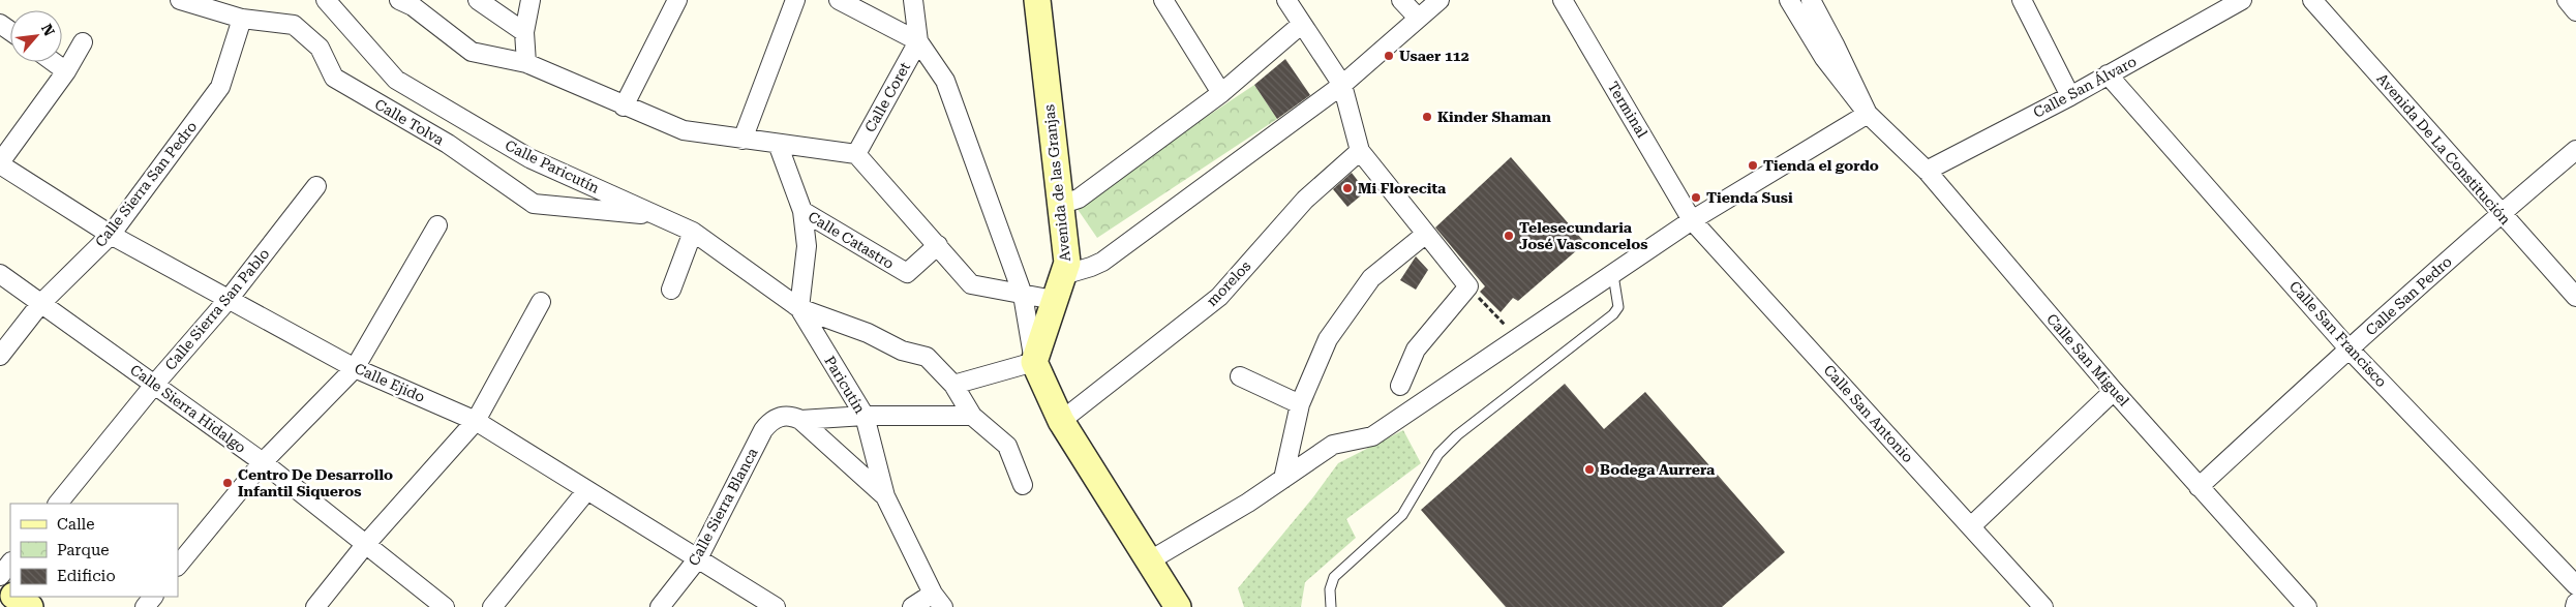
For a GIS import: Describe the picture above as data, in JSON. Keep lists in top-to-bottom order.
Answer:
{
  "streets": {
    "street": [
      "Calle San Álvaro",
      "Calle Coret",
      "Terminal",
      "Calle Tolva",
      "Avenida De La Constitución",
      "Calle Paricutín",
      "Avenida de las Granjas",
      "Calle Sierra San Pedro",
      "Calle Catastro",
      "morelos",
      "Calle San Pedro",
      "Calle Sierra San Pablo",
      "Calle San Francisco",
      "Calle San Miguel",
      "Calle Ejido",
      "Paricutín",
      "Calle Sierra Hidalgo",
      "Calle San Antonio",
      "Calle Sierra Blanca"
    ]
  },
  "crossings": [
    ["Calle San Álvaro", "Calle San Francisco"],
    ["Calle San Álvaro", "Calle San Miguel"],
    ["Terminal", "Calle San Antonio"],
    ["Calle Tolva", "Calle Paricutín"],
    ["Calle Tolva", "Calle Sierra San Pedro"],
    ["Avenida De La Constitución", "Calle San Pedro"],
    ["Calle Paricutín", "Paricutín"],
    ["Calle Sierra San Pedro", "Calle Ejido"],
    ["Calle Sierra San Pedro", "Calle Sierra Hidalgo"],
    ["Calle San Pedro", "Calle San Francisco"],
    ["Calle San Pedro", "Calle San Miguel"],
    ["Calle Sierra San Pablo", "Calle Ejido"],
    ["Calle Sierra San Pablo", "Calle Sierra Hidalgo"],
    ["Calle Ejido", "Calle Sierra Blanca"]
  ],
  "places": [
    "Usaer 112",
    "Kinder Shaman",
    "Tienda el gordo",
    "Mi Florecita",
    "Tienda Susi",
    "Telesecundaria José Vasconcelos",
    "Bodega Aurrera",
    "Centro De Desarrollo Infantil Siqueros"
  ],
  "legend": ["Calle", "Parque", "Edificio"],
  "north": "top right"
}
